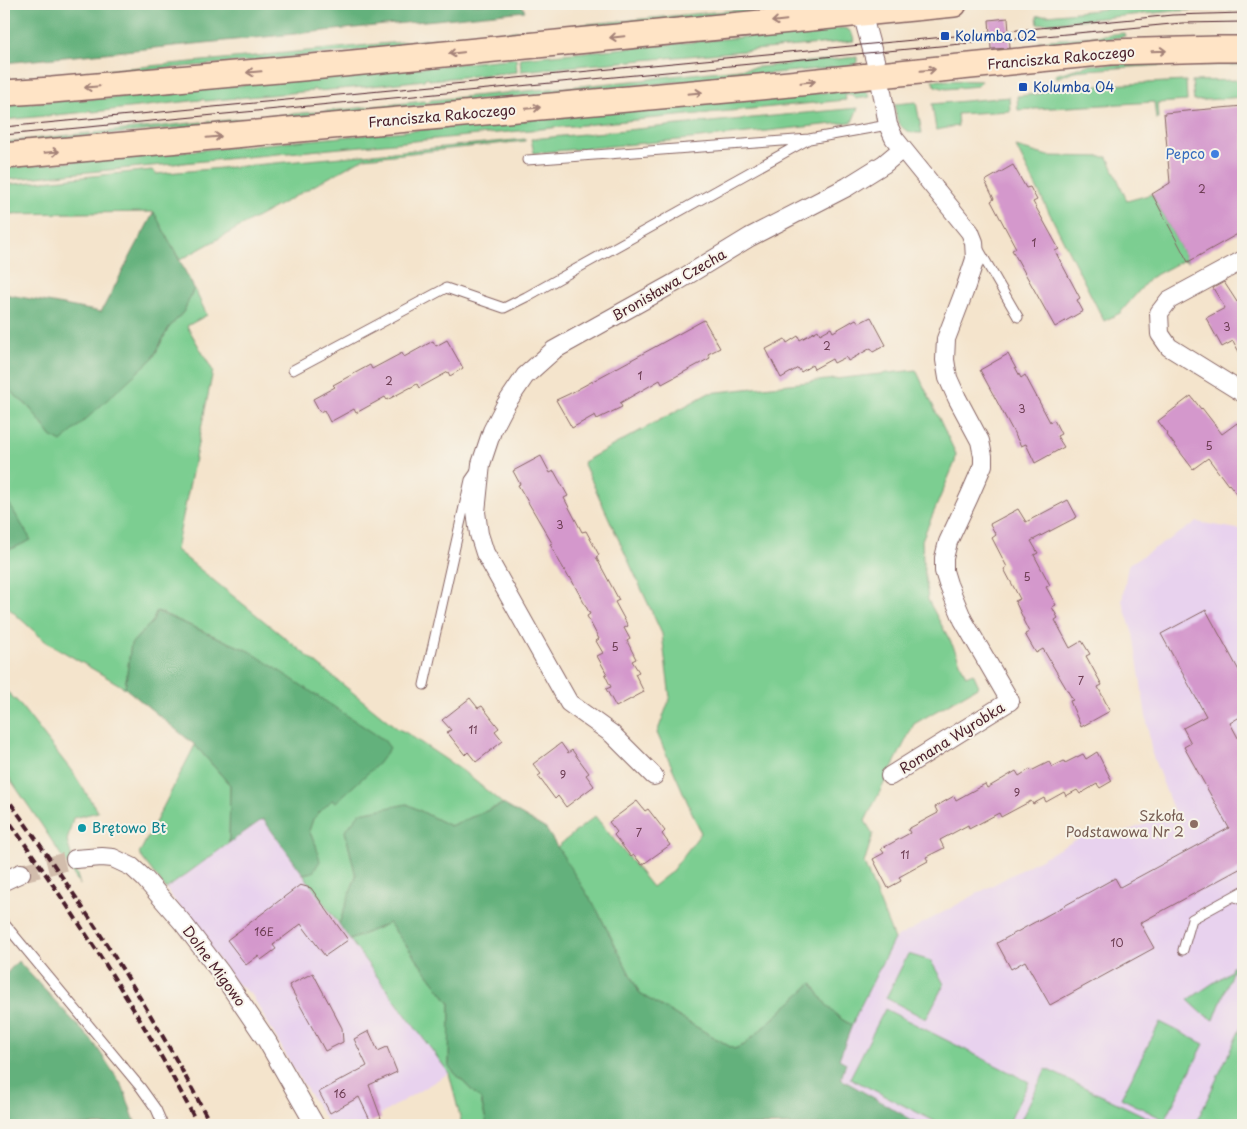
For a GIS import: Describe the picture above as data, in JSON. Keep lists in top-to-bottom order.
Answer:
{
  "streets": {
    "main road": ["Franciszka Rakoczego"],
    "street": ["Bronisława Czecha", "Romana Wyrobka", "Dolne Migowo"]
  },
  "places": {
    "transit": ["Kolumba 02", "Kolumba 04"],
    "other": ["Pepco", "Szkoła Podstawowa Nr 2", "Brętowo Bt"]
  },
  "house_numbers": [
    "2",
    "1",
    "3",
    "2",
    "1",
    "2",
    "3",
    "5",
    "3",
    "5",
    "5",
    "7",
    "11",
    "9",
    "9",
    "7",
    "11",
    "16E",
    "10",
    "16"
  ]
}
